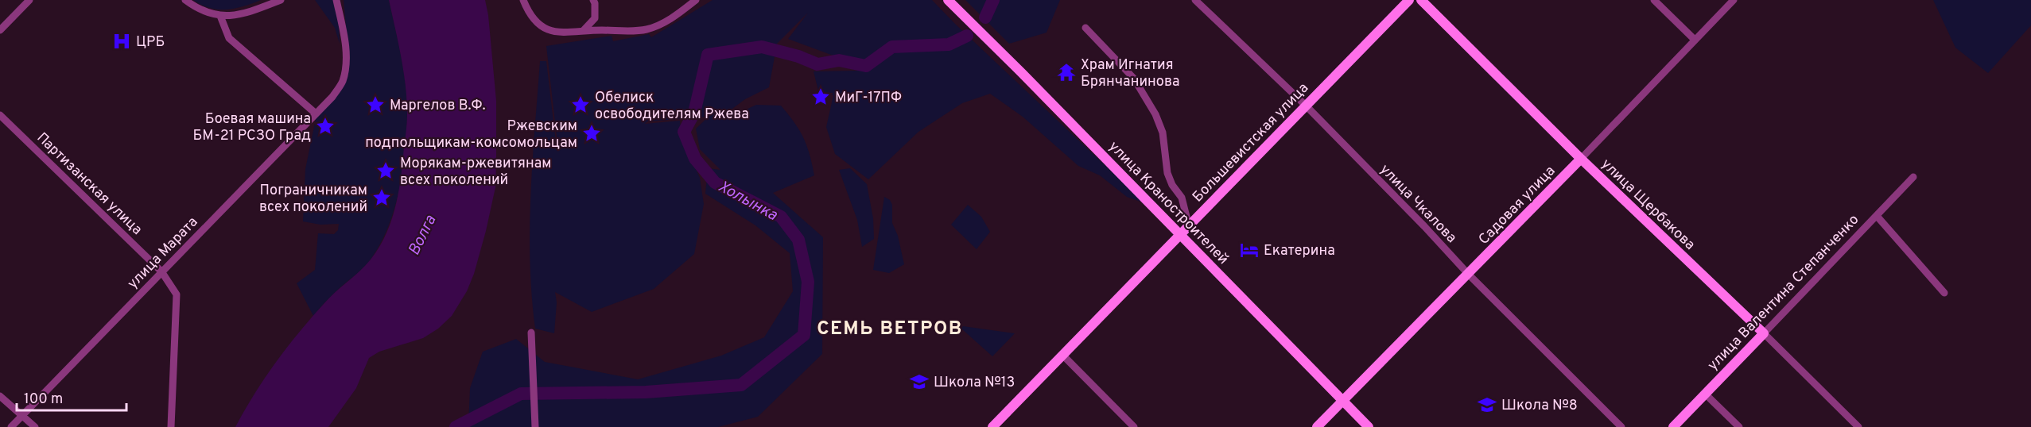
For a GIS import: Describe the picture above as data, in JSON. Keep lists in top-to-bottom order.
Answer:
{
  "streets": {
    "street": [
      "Большевистская улица",
      "Партизанская улица",
      "улица Краностроителей",
      "улица Чкалова",
      "улица Щербакова",
      "Садовая улица",
      "улица Марата",
      "улица Валентина Степанченко"
    ]
  },
  "crossings": [
    ["Большевистская улица", "улица Краностроителей"],
    ["Большевистская улица", "улица Чкалова"],
    ["Партизанская улица", "улица Марата"],
    ["улица Краностроителей", "Садовая улица"],
    ["улица Чкалова", "Садовая улица"],
    ["улица Щербакова", "Садовая улица"],
    ["улица Щербакова", "улица Валентина Степанченко"]
  ],
  "districts": ["СЕМЬ ВЕТРОВ"],
  "water": ["Холынка", "Волга"],
  "places": {
    "hospital": ["ЦРБ"],
    "temple": ["Храм Игнатия Брянчанинова"],
    "place": [
      "МиГ-17ПФ",
      "Маргелов В.Ф.",
      "Обелиск освободителям Ржева",
      "Боевая машина БМ-21 РСЗО Град",
      "Ржевским подпольщикам-комсомольцам",
      "Морякам-ржевитянам всех поколений",
      "Пограничникам всех поколений"
    ],
    "hotel": ["Екатерина"],
    "school or university": ["Школа №13", "Школа №8"]
  },
  "scale_bar": "100 m"
}
